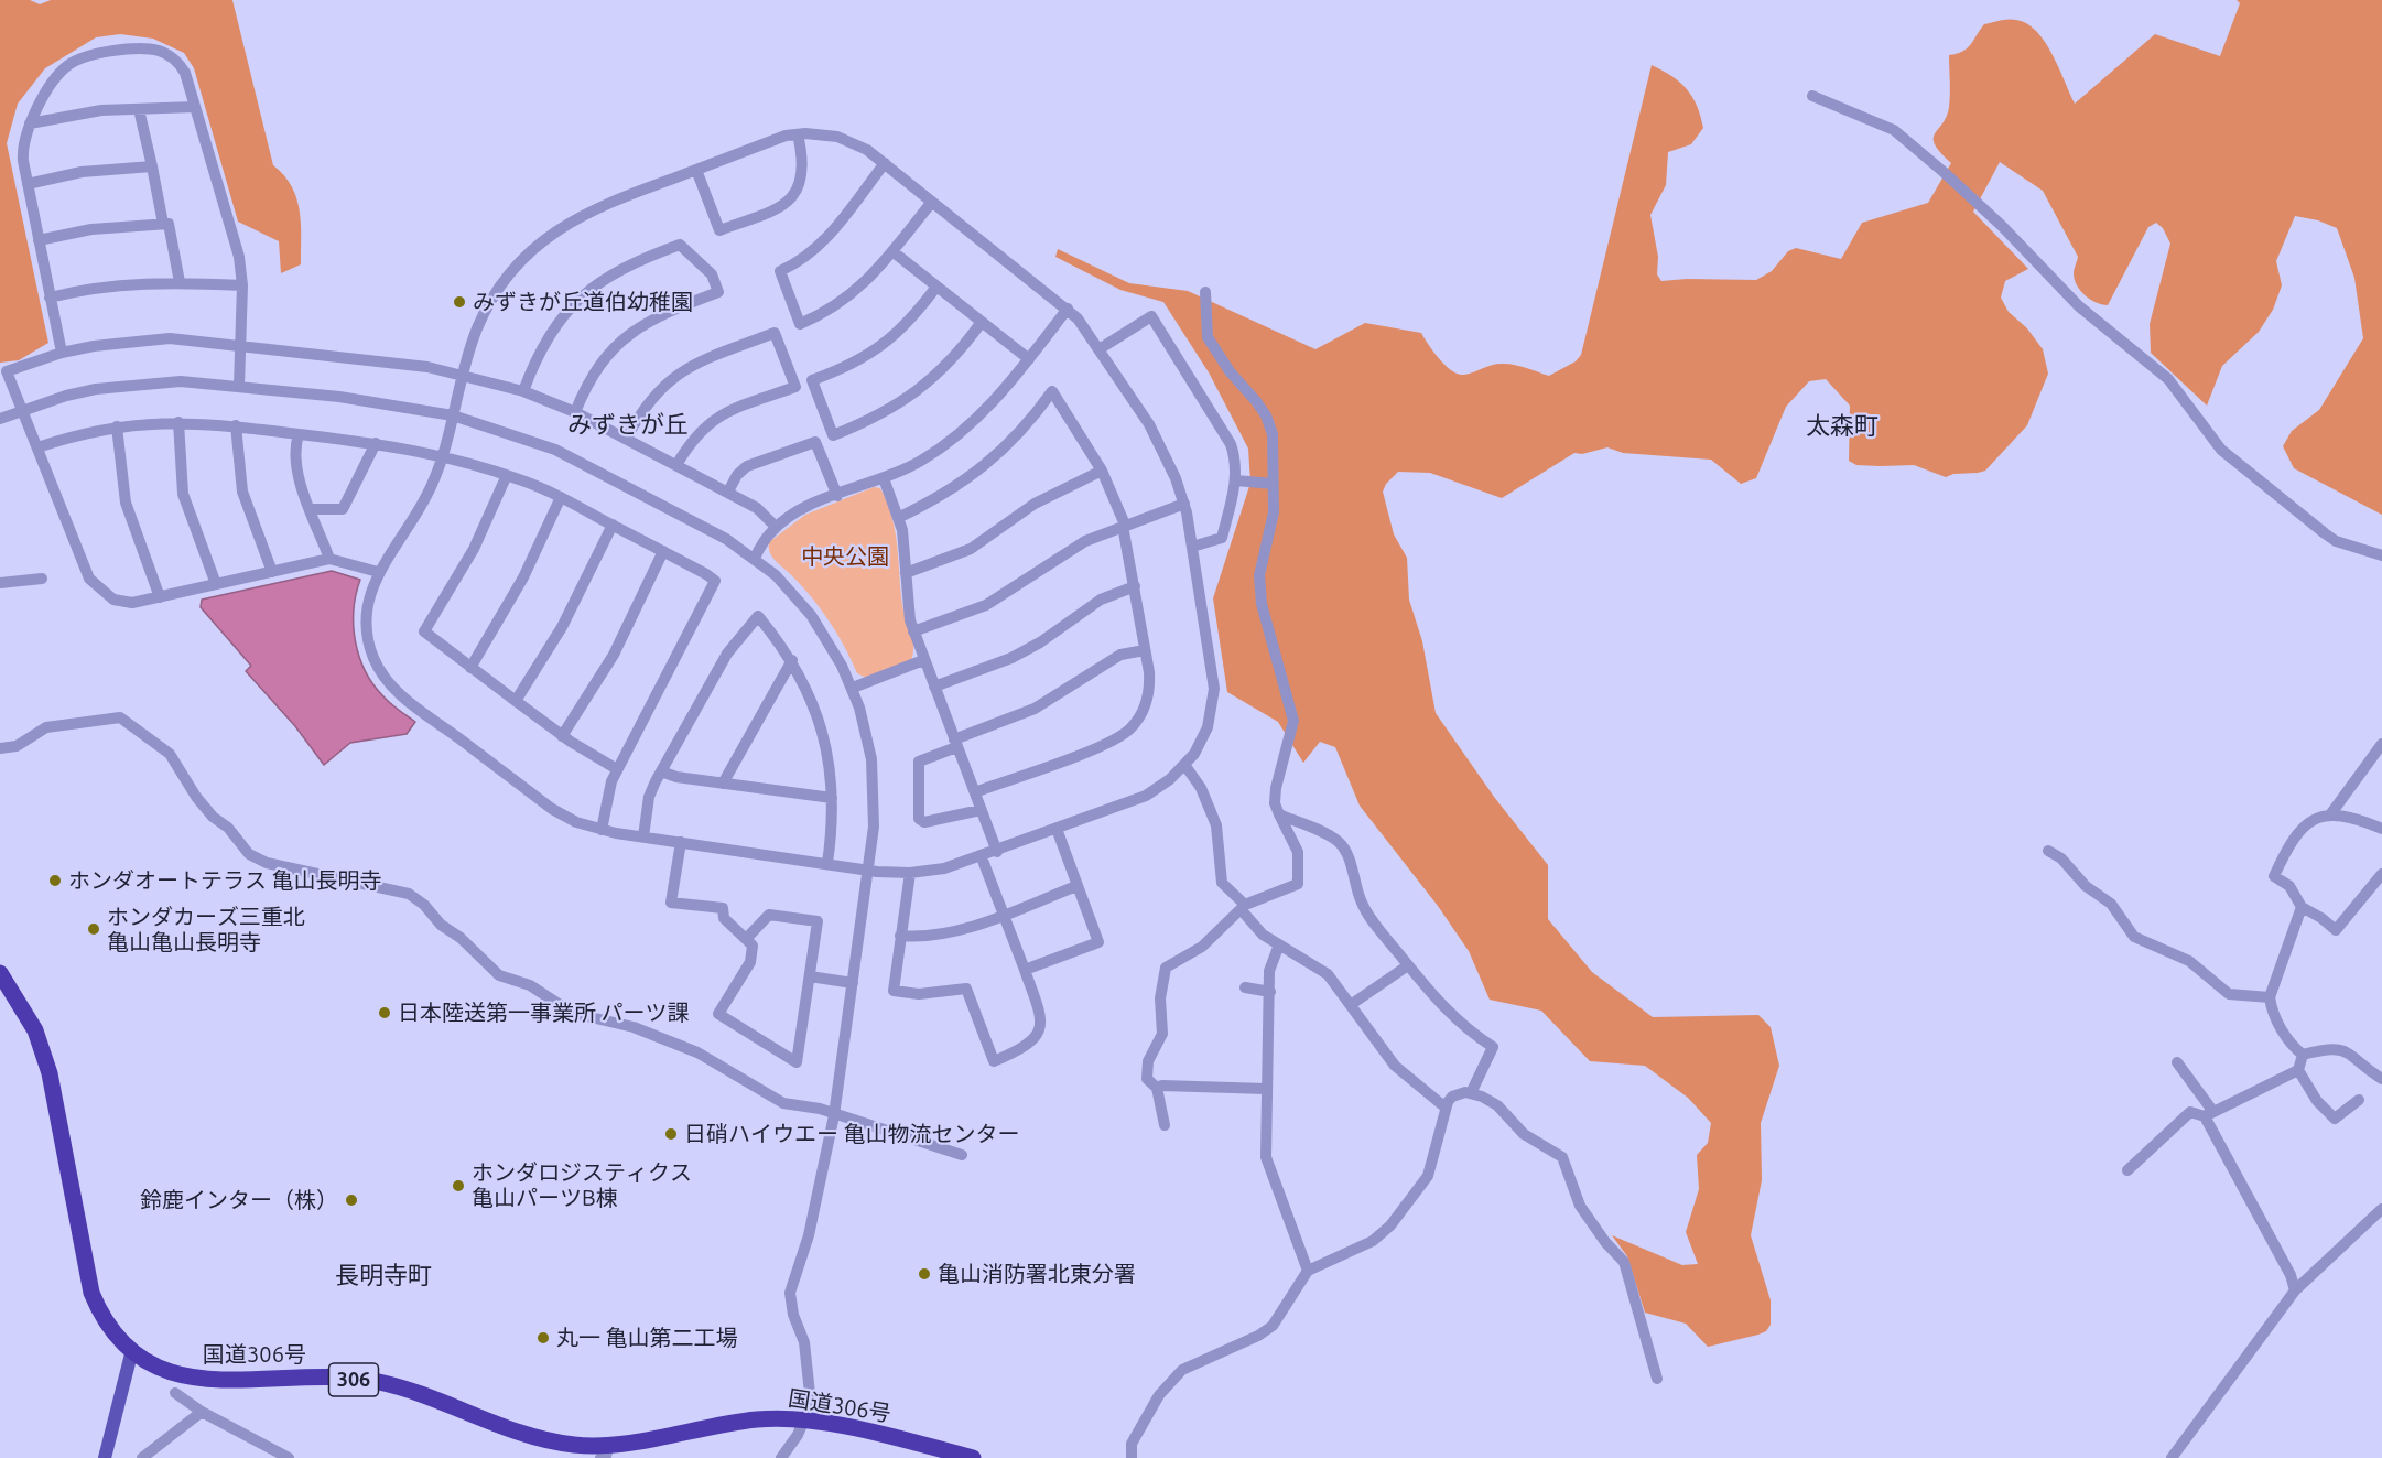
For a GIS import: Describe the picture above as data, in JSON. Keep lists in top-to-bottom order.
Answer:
{
  "streets": {
    "highway": ["国道306号", "306"]
  },
  "districts": ["みずきが丘", "太森町", "長明寺町"],
  "parks": ["中央公園"],
  "places": [
    "みずきが丘道伯幼稚園",
    "ホンダオートテラス 亀山長明寺",
    "ホンダカーズ三重北 亀山亀山長明寺",
    "日本陸送第一事業所 パーツ課",
    "日硝ハイウエー 亀山物流センター",
    "ホンダロジスティクス 亀山パーツB棟",
    "鈴鹿インター（株）",
    "亀山消防署北東分署",
    "丸一 亀山第二工場"
  ]
}
